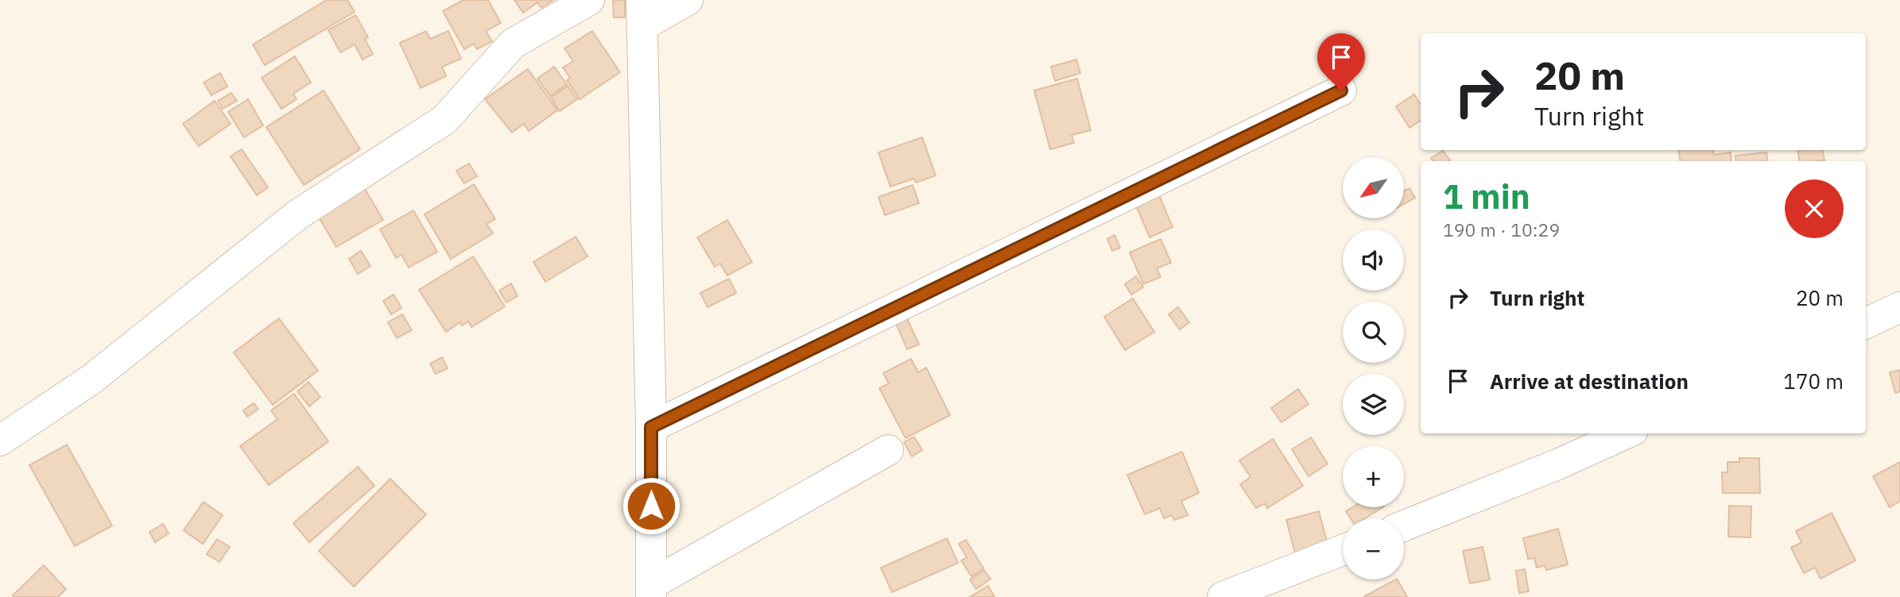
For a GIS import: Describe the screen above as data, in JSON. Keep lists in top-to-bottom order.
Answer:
{
  "north": "bottom left",
  "page": {
    "turn": ["20 m", "Turn right"],
    "map_buttons": ["+", "−"],
    "heading": ["1 min", "190 m · 10:29"],
    "list": [
      {
        "name": "Turn right",
        "value": "20 m"
      },
      {
        "name": "Arrive at destination",
        "value": "170 m"
      }
    ]
  }
}
